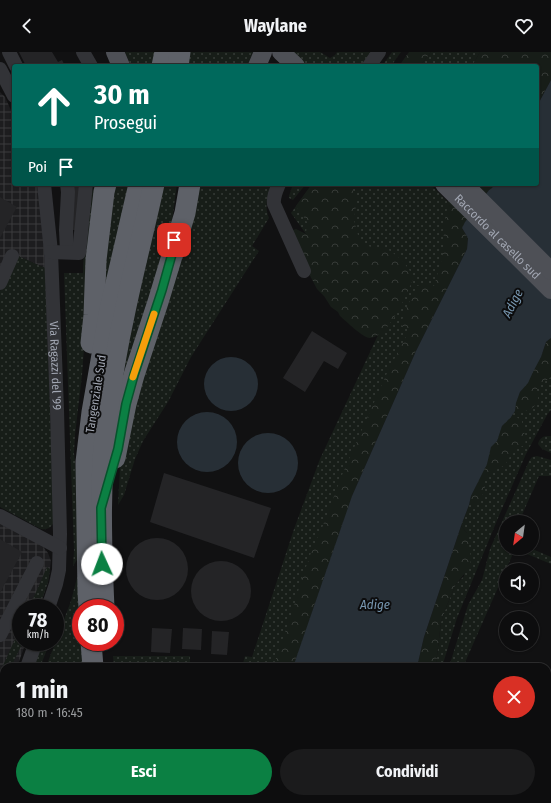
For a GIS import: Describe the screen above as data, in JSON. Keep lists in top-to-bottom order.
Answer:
{
  "streets": {
    "highway": ["Tangenziale Sud"],
    "main road": ["Raccordo al casello sud"],
    "street": ["Via Ragazzi del '99"]
  },
  "water": ["Adige"],
  "north": "bottom left",
  "page": {
    "header": "Waylane",
    "turn": ["30 m", "Prosegui"],
    "then": "Poi",
    "speed": "78 km/h",
    "limit": "80",
    "heading": ["1 min", "180 m · 16:45"],
    "buttons": ["Esci", "Condividi"]
  }
}
